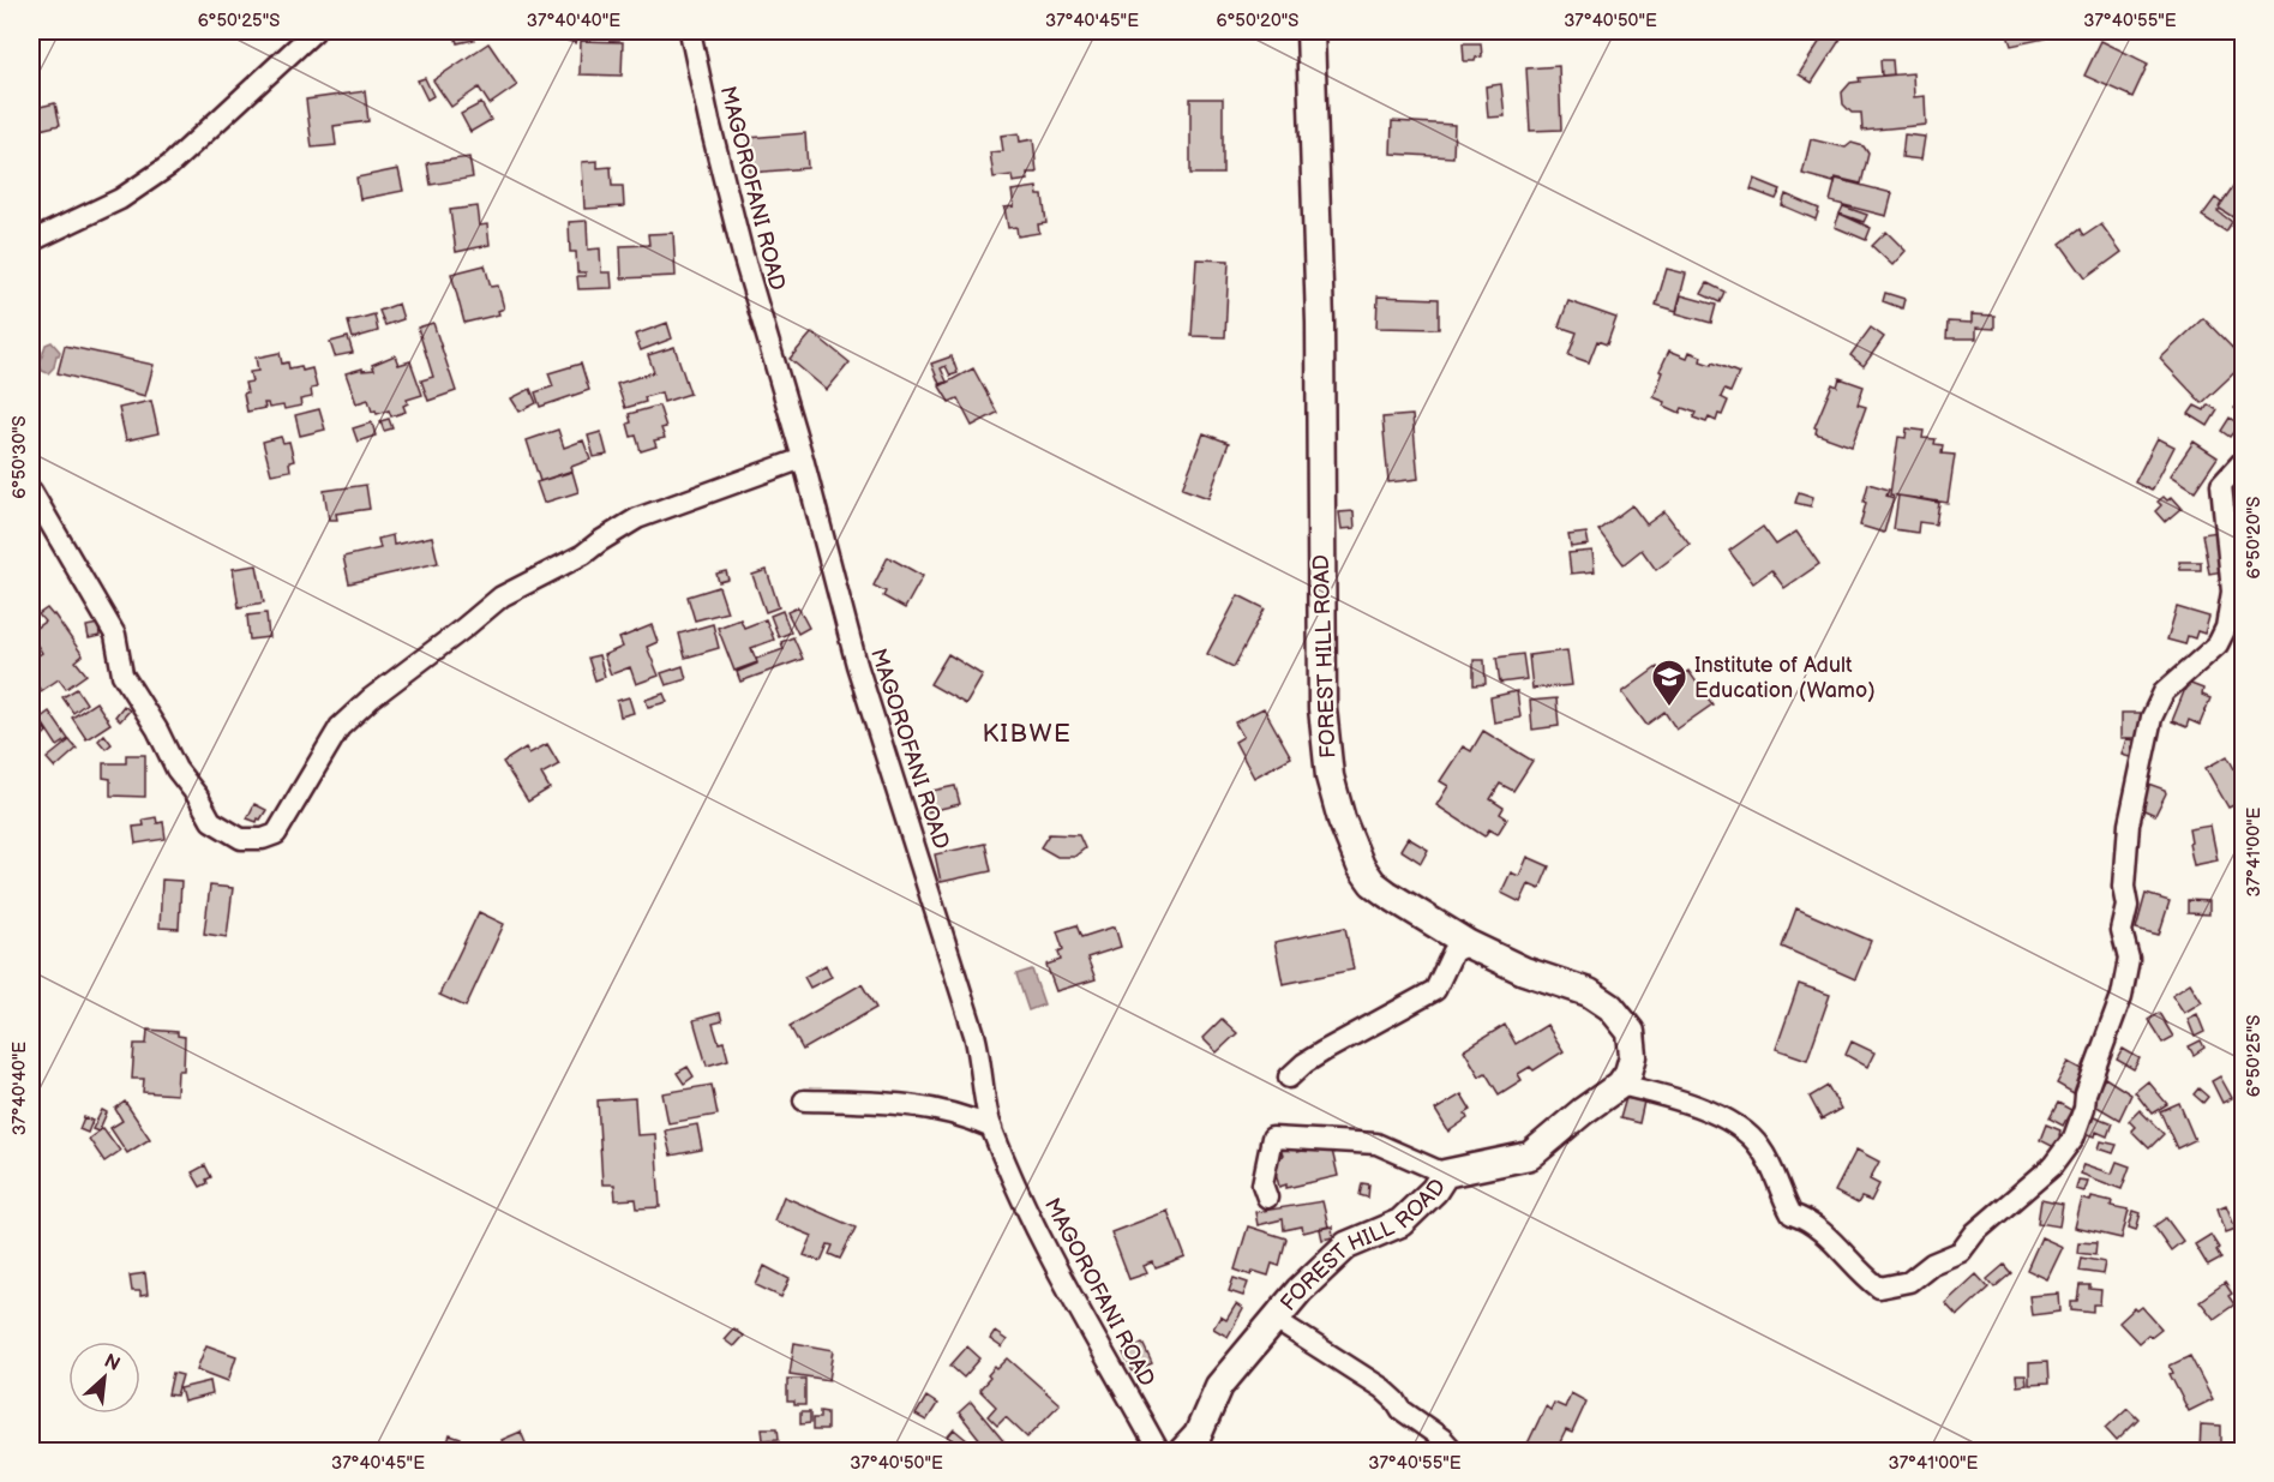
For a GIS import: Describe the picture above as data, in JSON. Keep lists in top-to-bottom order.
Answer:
{
  "streets": {
    "street": ["MAGOROFANI ROAD", "FOREST HILL ROAD"]
  },
  "districts": ["KIBWE"],
  "places": {
    "school or university": ["Institute of Adult Education (Wamo)"]
  },
  "north": "top right",
  "coordinates": [
    "6°50'25\"S",
    "37°40'40\"E",
    "37°40'45\"E",
    "6°50'20\"S",
    "37°40'50\"E",
    "37°40'55\"E",
    "6°50'30\"S",
    "37°41'00\"E"
  ]
}
